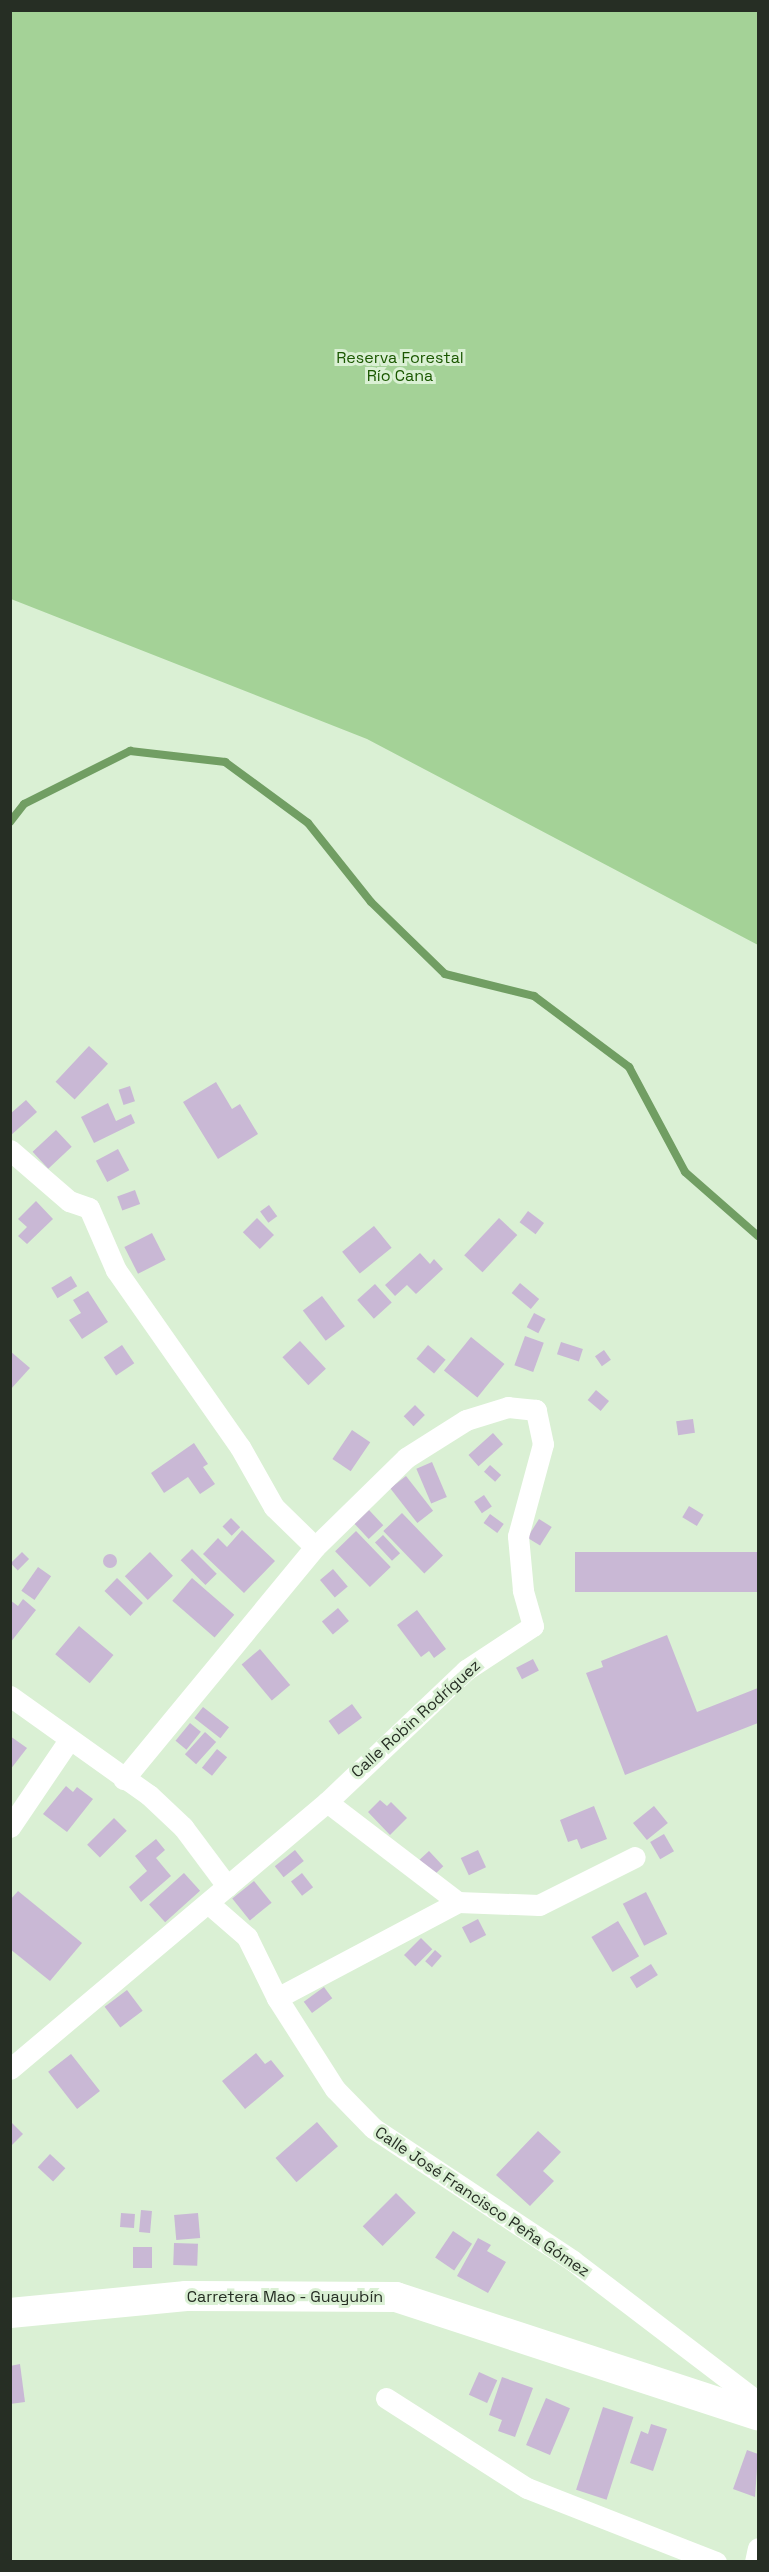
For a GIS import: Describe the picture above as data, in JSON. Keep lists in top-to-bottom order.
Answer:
{
  "streets": {
    "main road": ["Carretera Mao - Guayubín"],
    "street": ["Calle Robin Rodríguez", "Calle José Francisco Peña Gómez"]
  },
  "crossings": [
    ["Calle Robin Rodríguez", "Calle José Francisco Peña Gómez"]
  ],
  "parks": ["Reserva Forestal Río Cana"]
}
